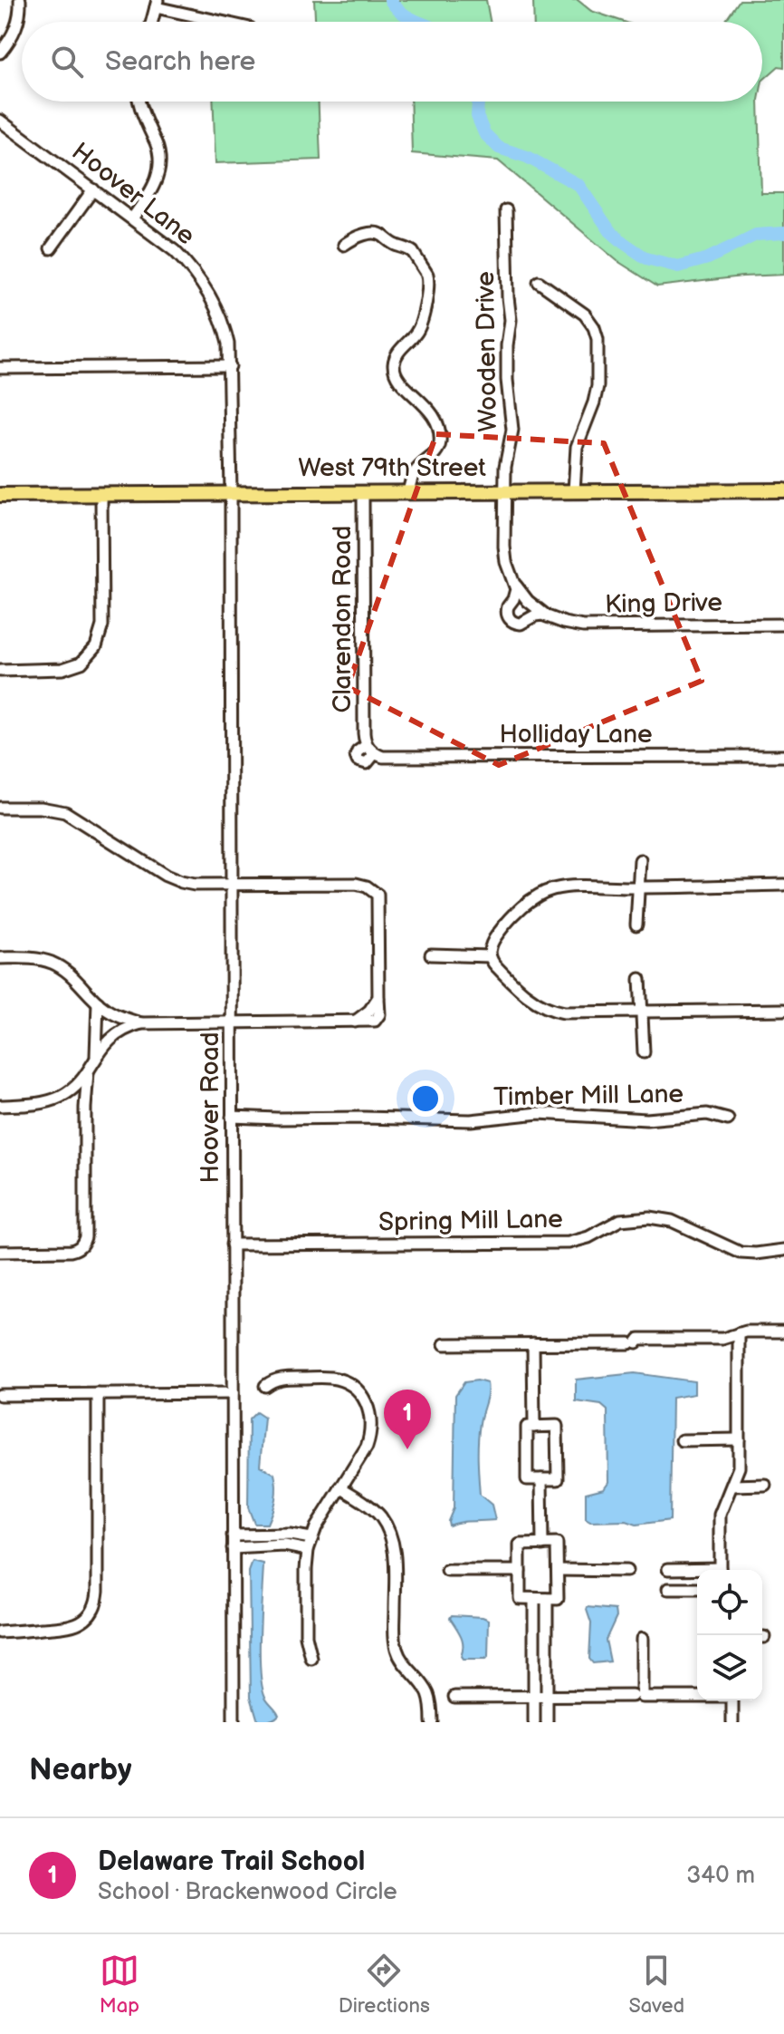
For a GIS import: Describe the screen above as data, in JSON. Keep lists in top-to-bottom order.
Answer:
{
  "streets": {
    "main road": ["West 79th Street"],
    "street": [
      "Hoover Lane",
      "Wooden Drive",
      "King Drive",
      "Clarendon Road",
      "Holliday Lane",
      "Timber Mill Lane",
      "Hoover Road",
      "Spring Mill Lane"
    ]
  },
  "crossings": [
    ["Hoover Lane", "West 79th Street"],
    ["Hoover Lane", "Hoover Road"],
    ["Wooden Drive", "West 79th Street"],
    ["Wooden Drive", "King Drive"],
    ["West 79th Street", "King Drive"],
    ["West 79th Street", "Clarendon Road"],
    ["West 79th Street", "Hoover Road"],
    ["Clarendon Road", "Holliday Lane"],
    ["Timber Mill Lane", "Hoover Road"],
    ["Hoover Road", "Spring Mill Lane"]
  ],
  "page": {
    "search": "Search here",
    "pins": "1",
    "heading": "Nearby",
    "list": [
      {
        "mark": "1",
        "name": "Delaware Trail School",
        "note": "School · Brackenwood Circle",
        "value": "340 m"
      }
    ],
    "nav": ["Map", "Directions", "Saved"]
  }
}
